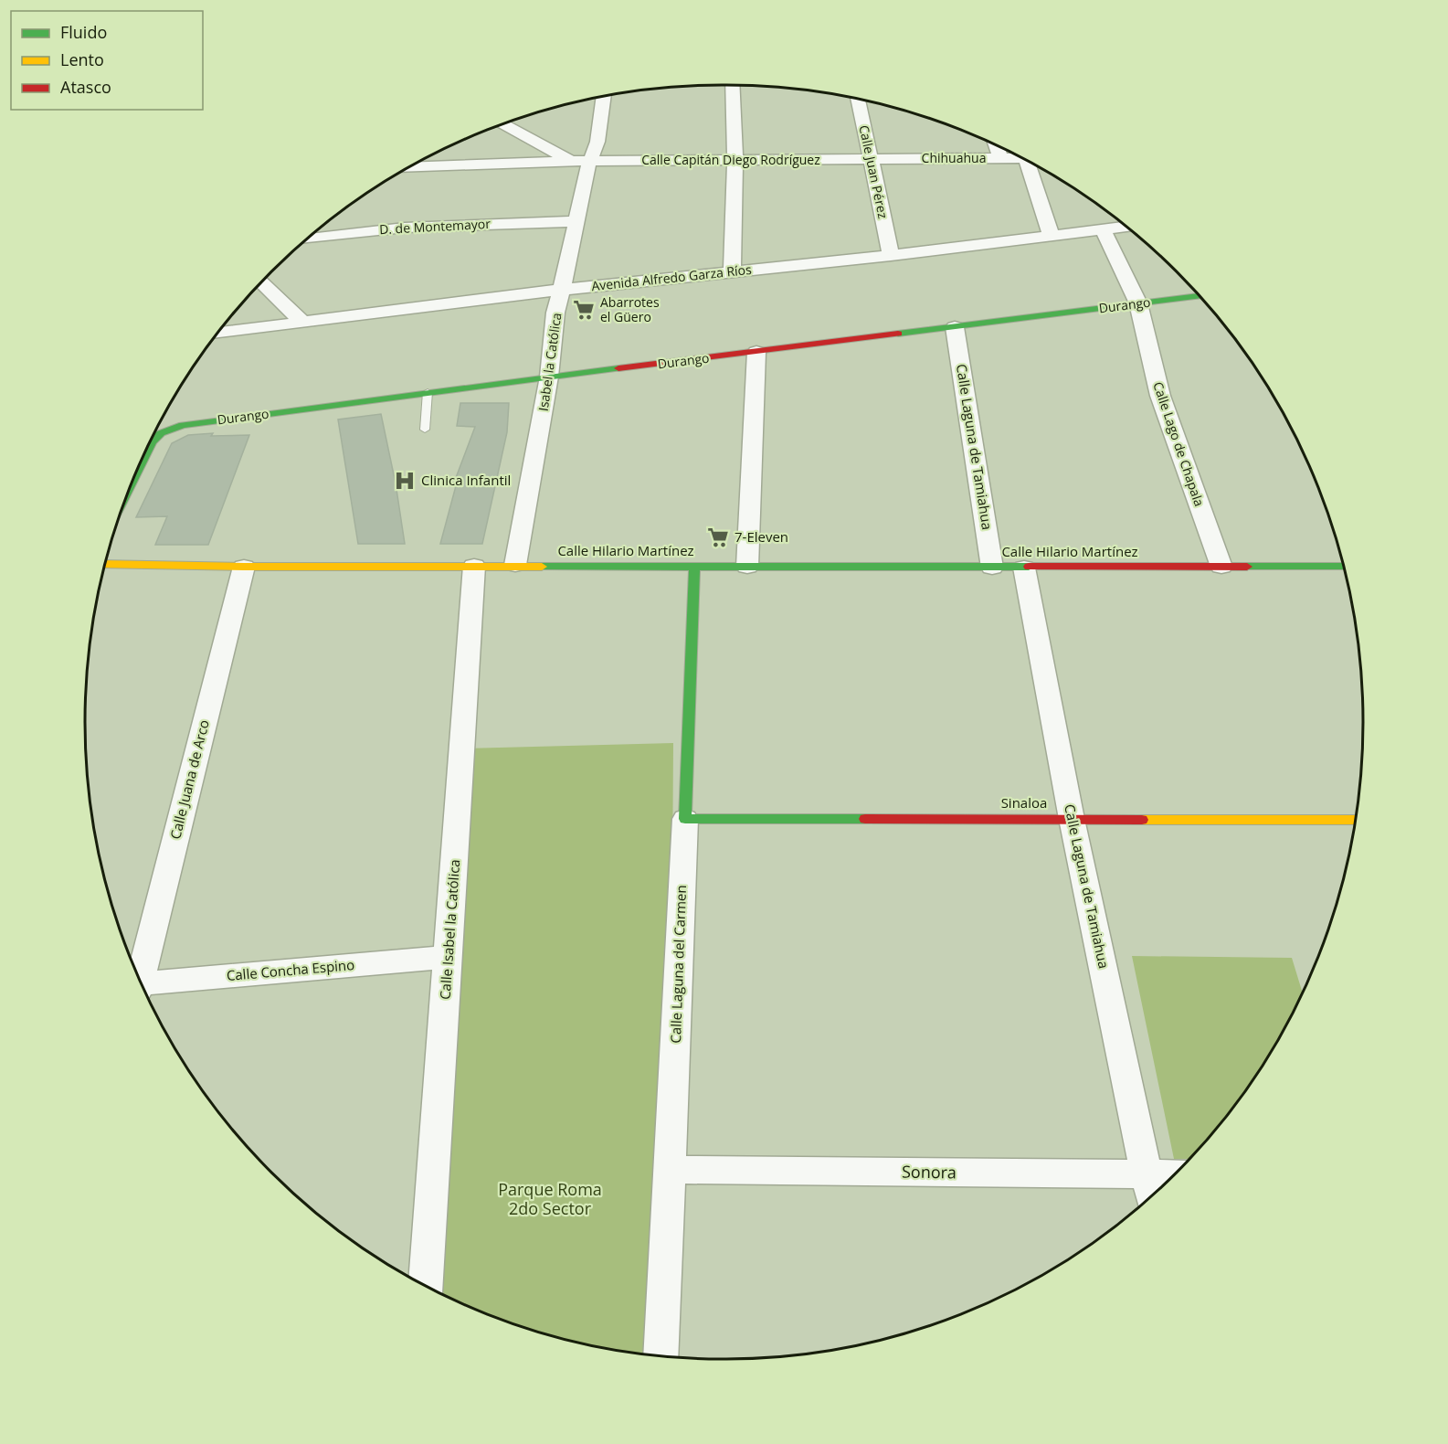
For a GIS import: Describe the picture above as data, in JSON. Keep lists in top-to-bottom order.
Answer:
{
  "streets": {
    "street": [
      "Chihuahua",
      "Calle Capitán Diego Rodríguez",
      "Calle Juan Pérez",
      "D. de Montemayor",
      "Avenida Alfredo Garza Ríos",
      "Durango",
      "Isabel la Católica",
      "Calle Lago de Chapala",
      "Calle Laguna de Tamiahua",
      "Calle Hilario Martínez",
      "Calle Juana de Arco",
      "Sinaloa",
      "Calle Isabel la Católica",
      "Calle Laguna del Carmen",
      "Calle Concha Espino",
      "Sonora"
    ]
  },
  "crossings": [
    ["Chihuahua", "Calle Capitán Diego Rodríguez"],
    ["Chihuahua", "Calle Juan Pérez"],
    ["Calle Capitán Diego Rodríguez", "Calle Juan Pérez"],
    ["Calle Capitán Diego Rodríguez", "Isabel la Católica"],
    ["Calle Juan Pérez", "Avenida Alfredo Garza Ríos"],
    ["D. de Montemayor", "Isabel la Católica"],
    ["Avenida Alfredo Garza Ríos", "Isabel la Católica"],
    ["Avenida Alfredo Garza Ríos", "Calle Lago de Chapala"],
    ["Durango", "Isabel la Católica"],
    ["Durango", "Calle Lago de Chapala"],
    ["Durango", "Calle Laguna de Tamiahua"],
    ["Isabel la Católica", "Calle Hilario Martínez"],
    ["Calle Lago de Chapala", "Calle Hilario Martínez"],
    ["Calle Laguna de Tamiahua", "Calle Hilario Martínez"],
    ["Calle Laguna de Tamiahua", "Sinaloa"],
    ["Calle Laguna de Tamiahua", "Sonora"],
    ["Calle Hilario Martínez", "Calle Juana de Arco"],
    ["Calle Hilario Martínez", "Calle Isabel la Católica"],
    ["Calle Hilario Martínez", "Calle Laguna del Carmen"],
    ["Sinaloa", "Calle Laguna del Carmen"],
    ["Calle Isabel la Católica", "Calle Concha Espino"],
    ["Calle Laguna del Carmen", "Sonora"]
  ],
  "parks": ["Parque Roma 2do Sector"],
  "places": {
    "supermarket": ["Abarrotes el Güero", "7-Eleven"],
    "hospital": ["Clinica Infantil"]
  },
  "legend": ["Fluido", "Lento", "Atasco"]
}
